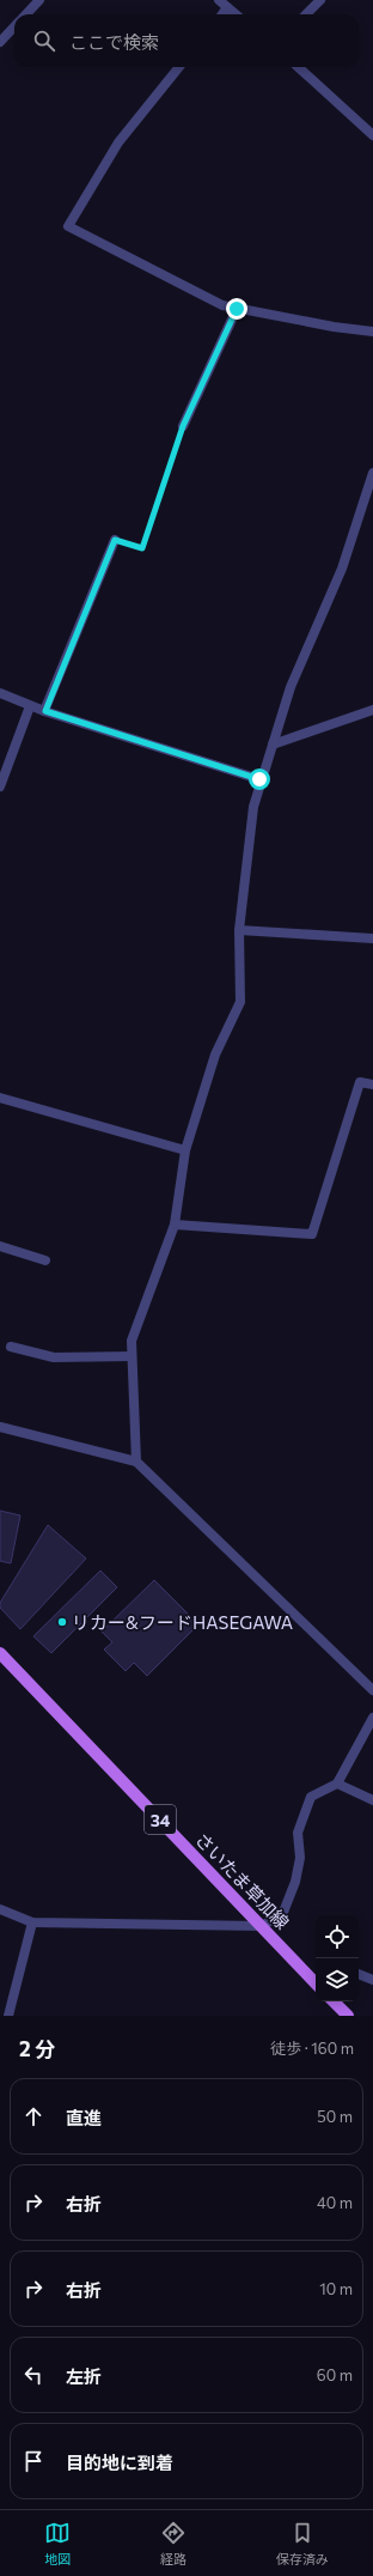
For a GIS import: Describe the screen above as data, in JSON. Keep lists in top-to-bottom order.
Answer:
{
  "streets": {
    "main road": ["34", "さいたま草加線"]
  },
  "places": ["リカー&フードHASEGAWA"],
  "page": {
    "search": "ここで検索",
    "heading": ["2 分", "徒歩 · 160 m"],
    "list": [
      ["直進", "50 m"],
      ["右折", "40 m"],
      ["右折", "10 m"],
      ["左折", "60 m"],
      "目的地に到着"
    ],
    "nav": ["地図", "経路", "保存済み"]
  }
}
